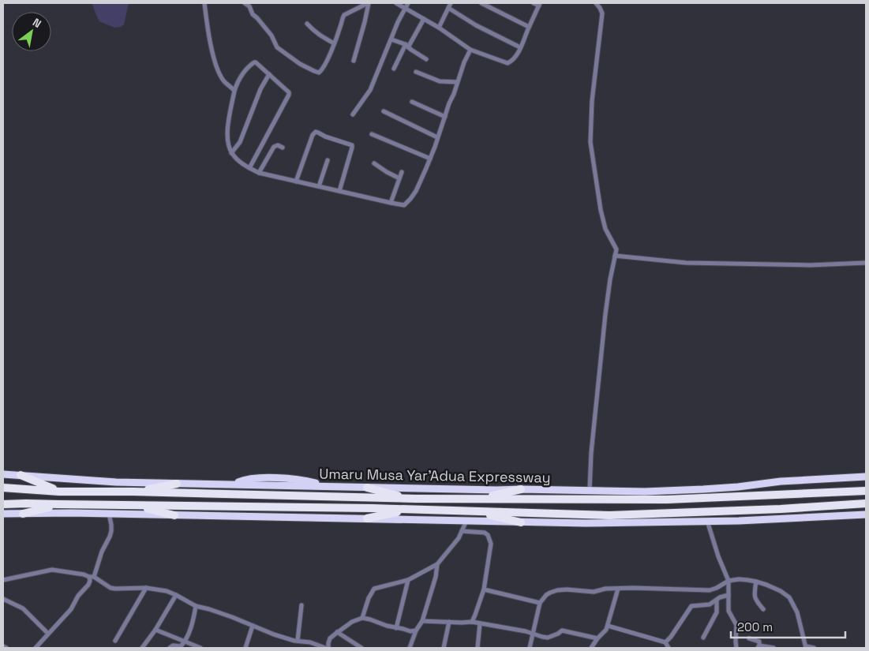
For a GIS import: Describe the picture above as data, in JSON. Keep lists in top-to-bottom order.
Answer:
{
  "streets": {
    "highway": ["Umaru Musa Yar'Adua Expressway"]
  },
  "scale_bar": "200 m",
  "north": "top right"
}
